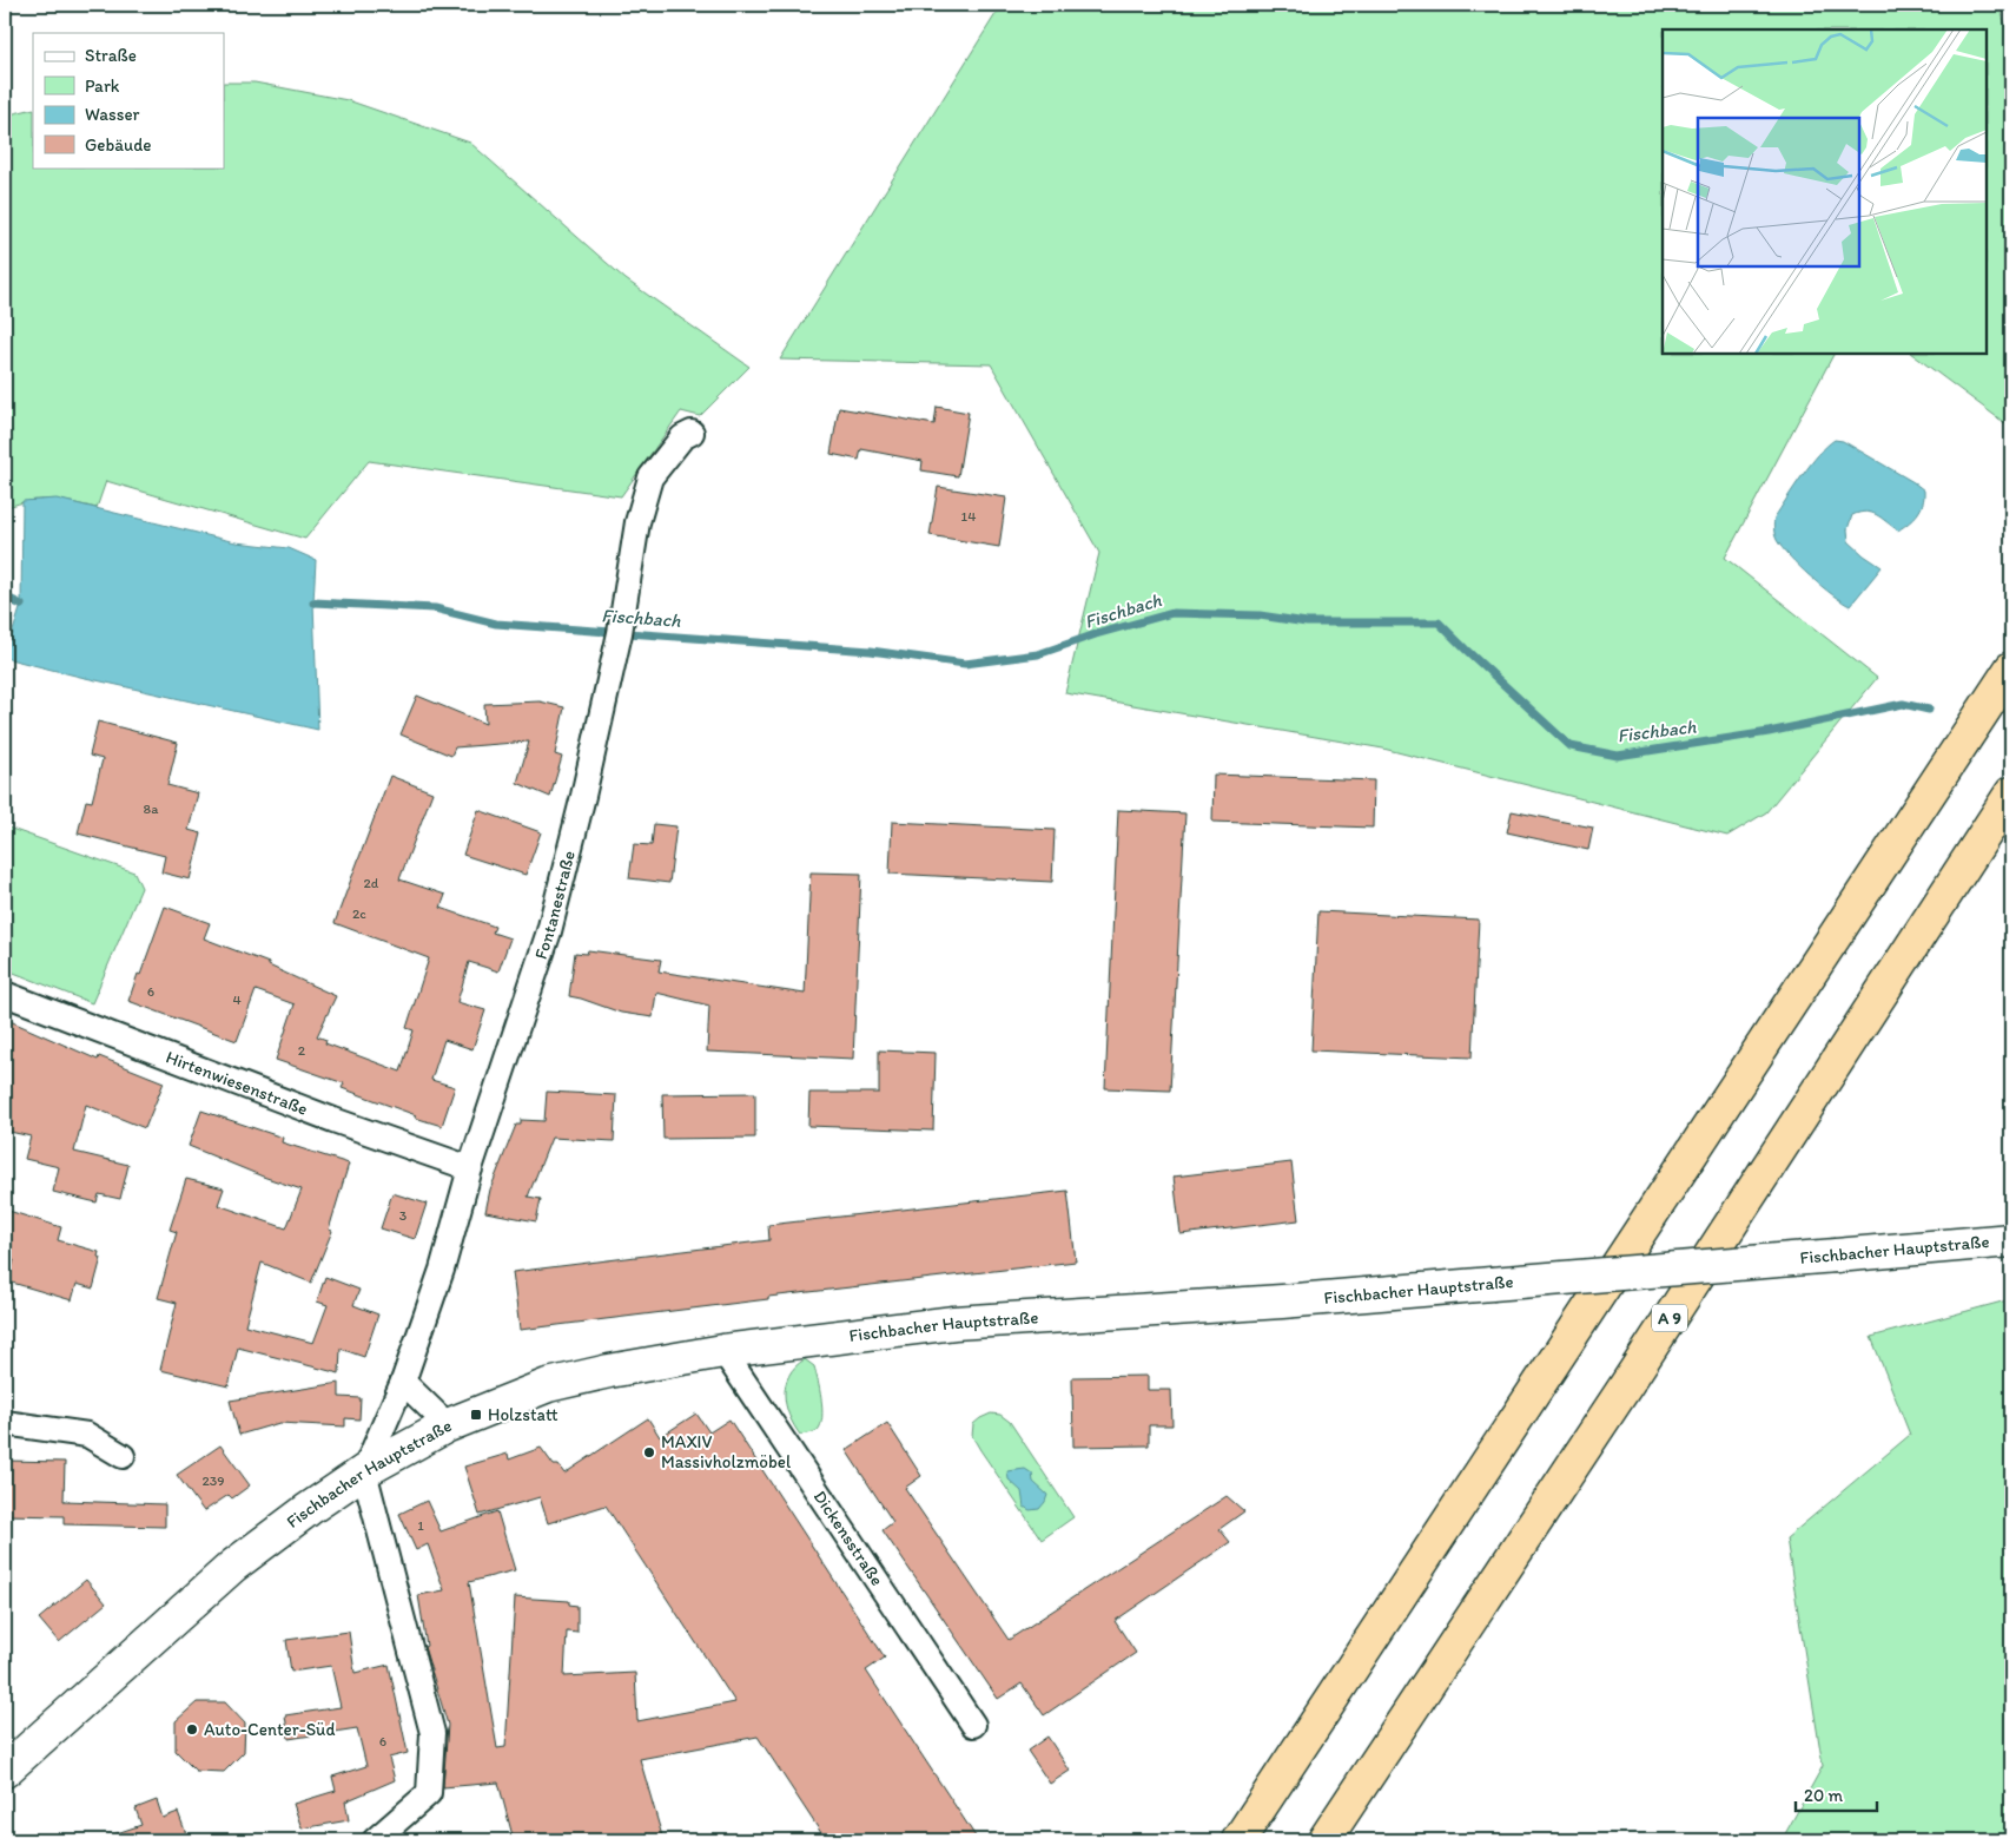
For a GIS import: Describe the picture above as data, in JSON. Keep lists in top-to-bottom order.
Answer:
{
  "streets": {
    "highway": ["A 9"],
    "main road": ["Fischbacher Hauptstraße"],
    "street": ["Fontanestraße", "Hirtenwiesenstraße", "Dickensstraße"]
  },
  "crossings": [
    ["Fontanestraße", "Hirtenwiesenstraße"],
    ["Fontanestraße", "Fischbacher Hauptstraße"],
    ["Fischbacher Hauptstraße", "Dickensstraße"]
  ],
  "water": ["Fischbach"],
  "places": {
    "transit": ["Holzstatt"],
    "other": ["MAXIV Massivholzmöbel", "Auto-Center-Süd"]
  },
  "house_numbers": [
    "14",
    "8a",
    "2d",
    "2c",
    "6",
    "4",
    "2",
    "3",
    "239",
    "1",
    "6"
  ],
  "legend": [
    "Straße",
    "Park",
    "Wasser",
    "Gebäude"
  ],
  "scale_bar": "20 m"
}
